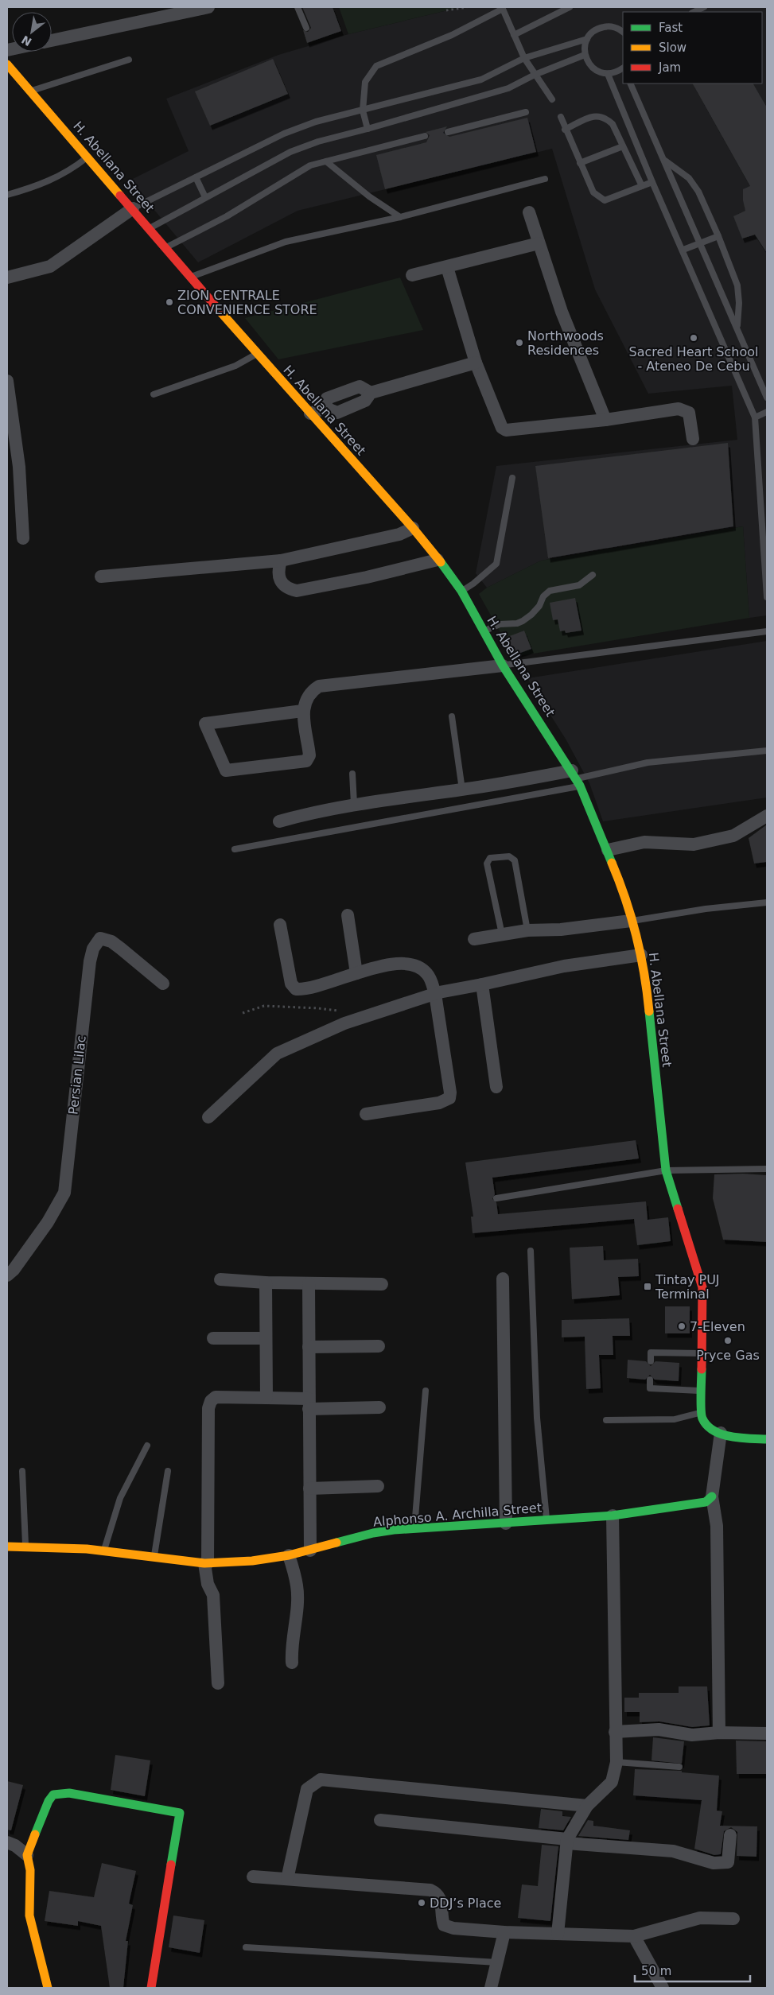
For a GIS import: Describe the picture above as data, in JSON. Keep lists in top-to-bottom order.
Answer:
{
  "streets": {
    "main road": ["H. Abellana Street", "Alphonso A. Archilla Street"],
    "street": ["Persian Lilac"]
  },
  "places": {
    "other": [
      "ZION CENTRALE CONVENIENCE STORE",
      "Sacred Heart School - Ateneo De Cebu",
      "Northwoods Residences",
      "7-Eleven",
      "Pryce Gas",
      "DDJ’s Place"
    ],
    "transit": ["Tintay PUJ Terminal"]
  },
  "legend": ["Fast", "Slow", "Jam"],
  "scale_bar": "50 m",
  "north": "bottom left"
}
